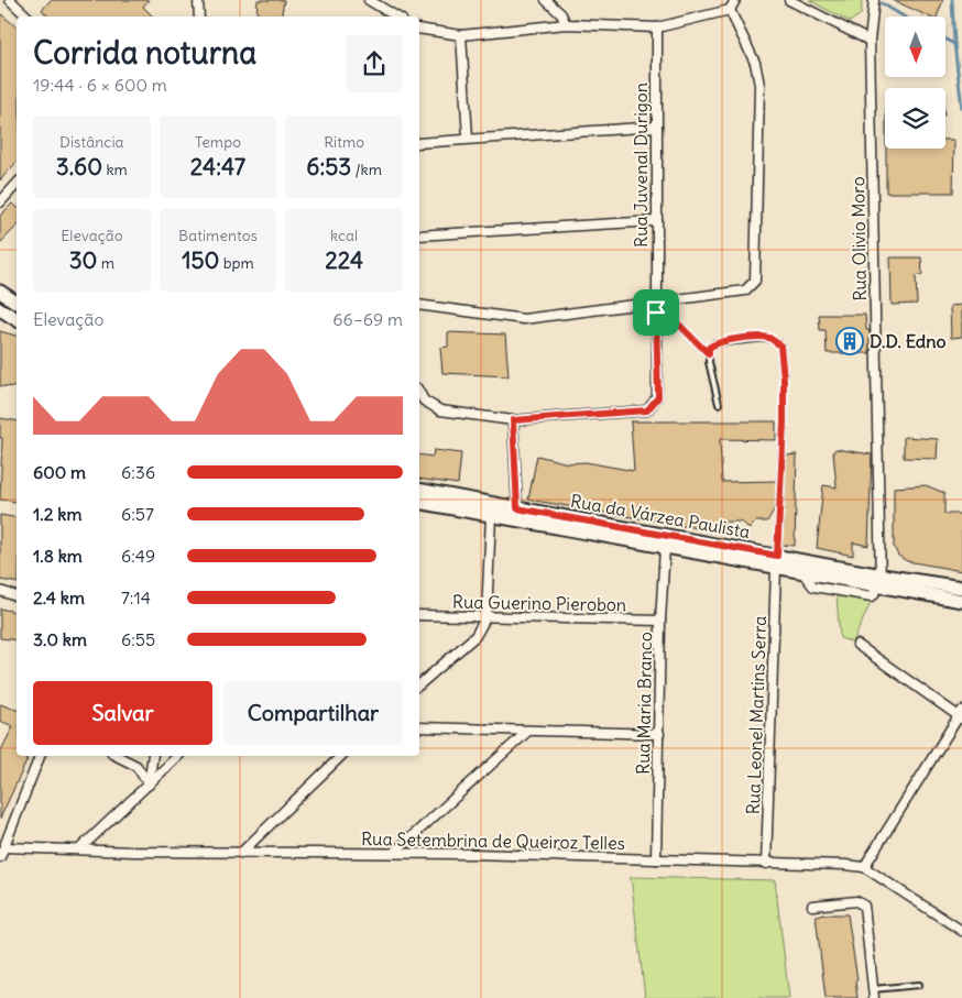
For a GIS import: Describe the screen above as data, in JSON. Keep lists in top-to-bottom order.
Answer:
{
  "streets": {
    "main road": ["Rua da Várzea Paulista"],
    "street": [
      "Rua Juvenal Durigon",
      "Rua Olivio Moro",
      "Rua Guerino Pierobon",
      "Rua Maria Branco",
      "Rua Leonel Martins Serra",
      "Rua Setembrina de Queiroz Telles"
    ]
  },
  "crossings": [
    ["Rua Olivio Moro", "Rua da Várzea Paulista"],
    ["Rua da Várzea Paulista", "Rua Maria Branco"],
    ["Rua da Várzea Paulista", "Rua Leonel Martins Serra"],
    ["Rua Guerino Pierobon", "Rua Maria Branco"],
    ["Rua Maria Branco", "Rua Setembrina de Queiroz Telles"],
    ["Rua Leonel Martins Serra", "Rua Setembrina de Queiroz Telles"]
  ],
  "places": {
    "building": ["D.D. Edno"]
  },
  "north": "bottom",
  "page": {
    "heading": ["Corrida noturna", "19:44 · 6 × 600 m"],
    "stats": [
      ["Distância", "3.60 km"],
      ["Tempo", "24:47"],
      ["Ritmo", "6:53 /km"],
      ["Elevação", "30 m"],
      ["Batimentos", "150 bpm"],
      ["kcal", "224"]
    ],
    "chart": ["Elevação", "66–69 m"],
    "list": [
      {
        "name": "600 m",
        "note": "6:36"
      },
      {
        "name": "1.2 km",
        "note": "6:57"
      },
      {
        "name": "1.8 km",
        "note": "6:49"
      },
      {
        "name": "2.4 km",
        "note": "7:14"
      },
      {
        "name": "3.0 km",
        "note": "6:55"
      }
    ],
    "buttons": ["Salvar", "Compartilhar"]
  }
}
